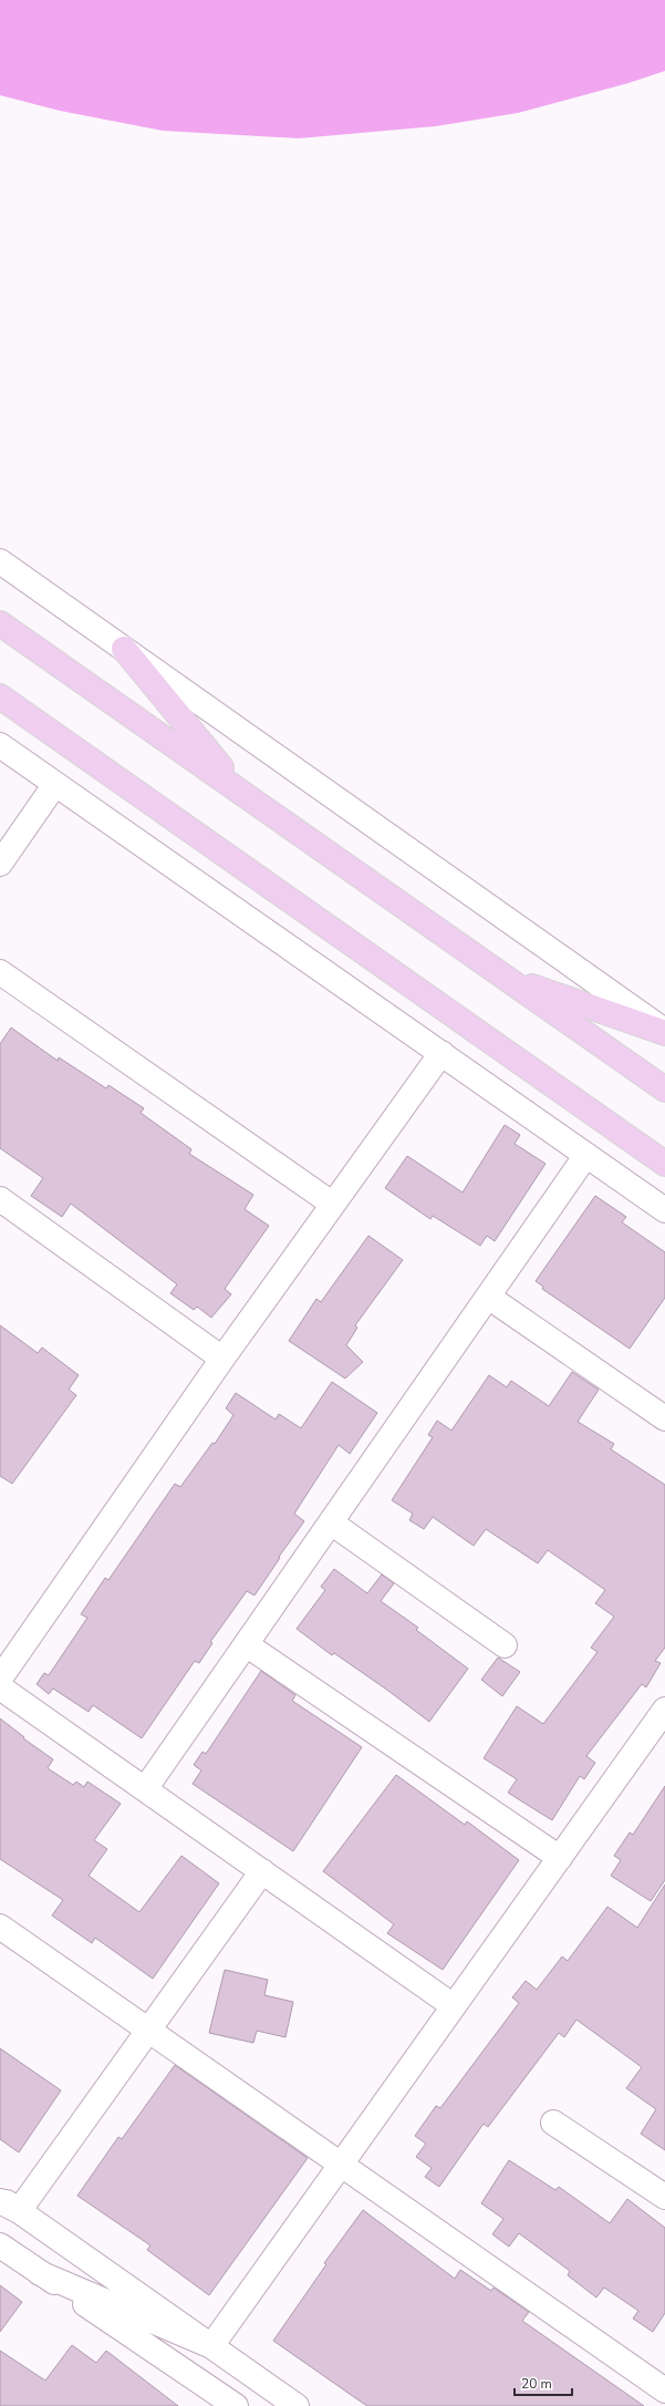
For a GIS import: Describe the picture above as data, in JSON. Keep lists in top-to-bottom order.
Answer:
{
  "scale_bar": "20 m"
}
